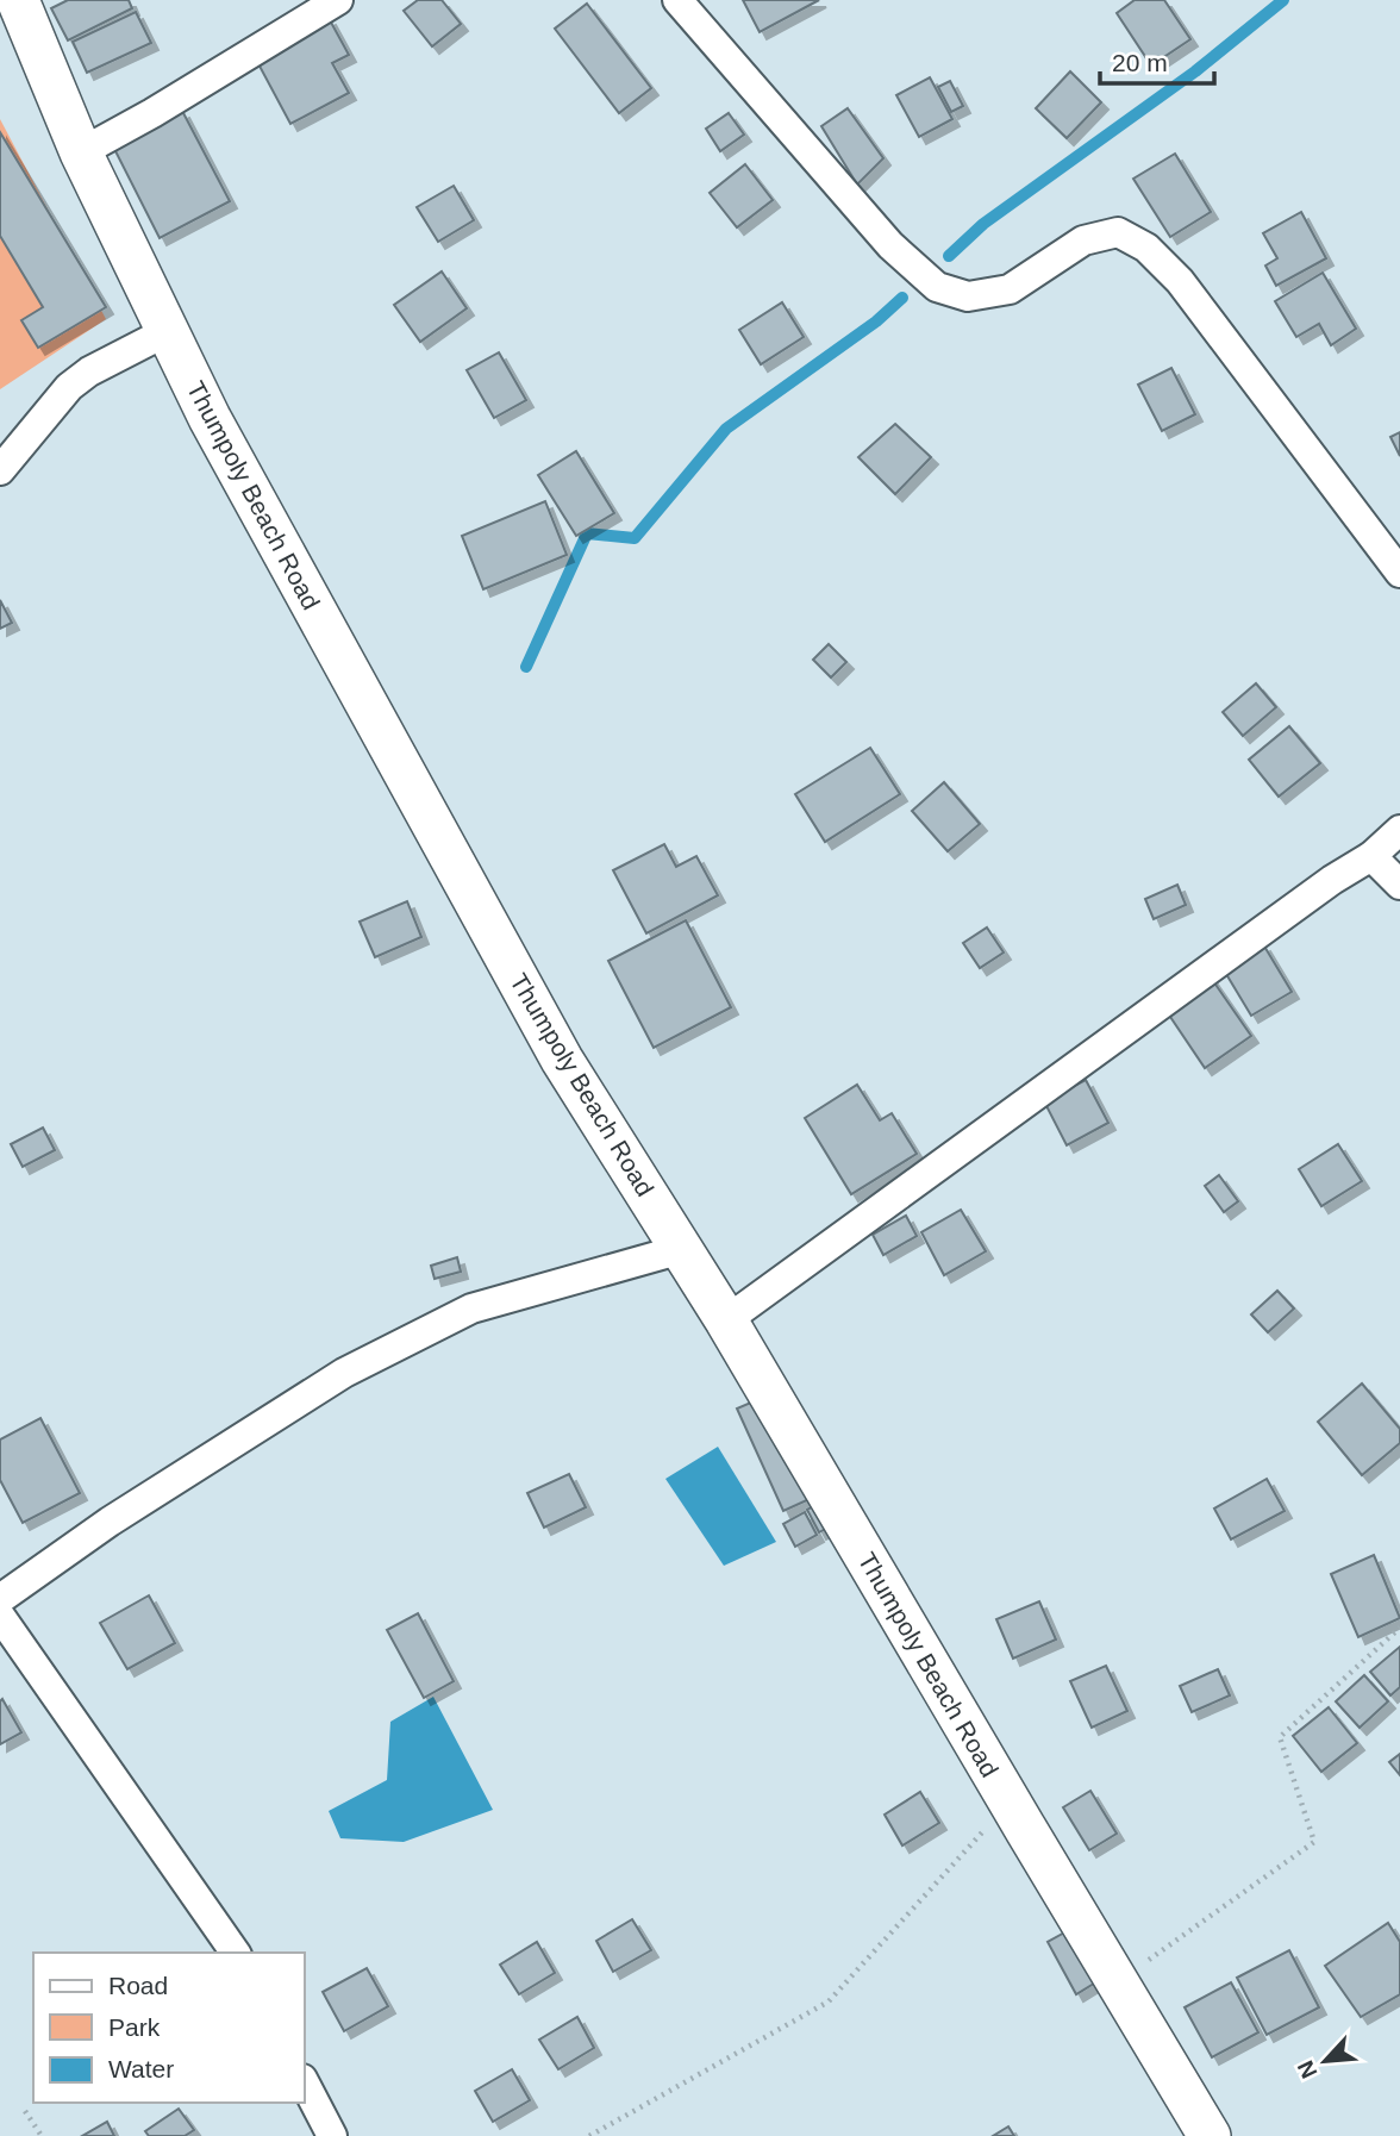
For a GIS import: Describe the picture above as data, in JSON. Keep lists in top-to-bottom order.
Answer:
{
  "streets": {
    "main road": ["Thumpoly Beach Road"]
  },
  "legend": ["Road", "Park", "Water"],
  "scale_bar": "20 m",
  "north": "bottom left"
}
